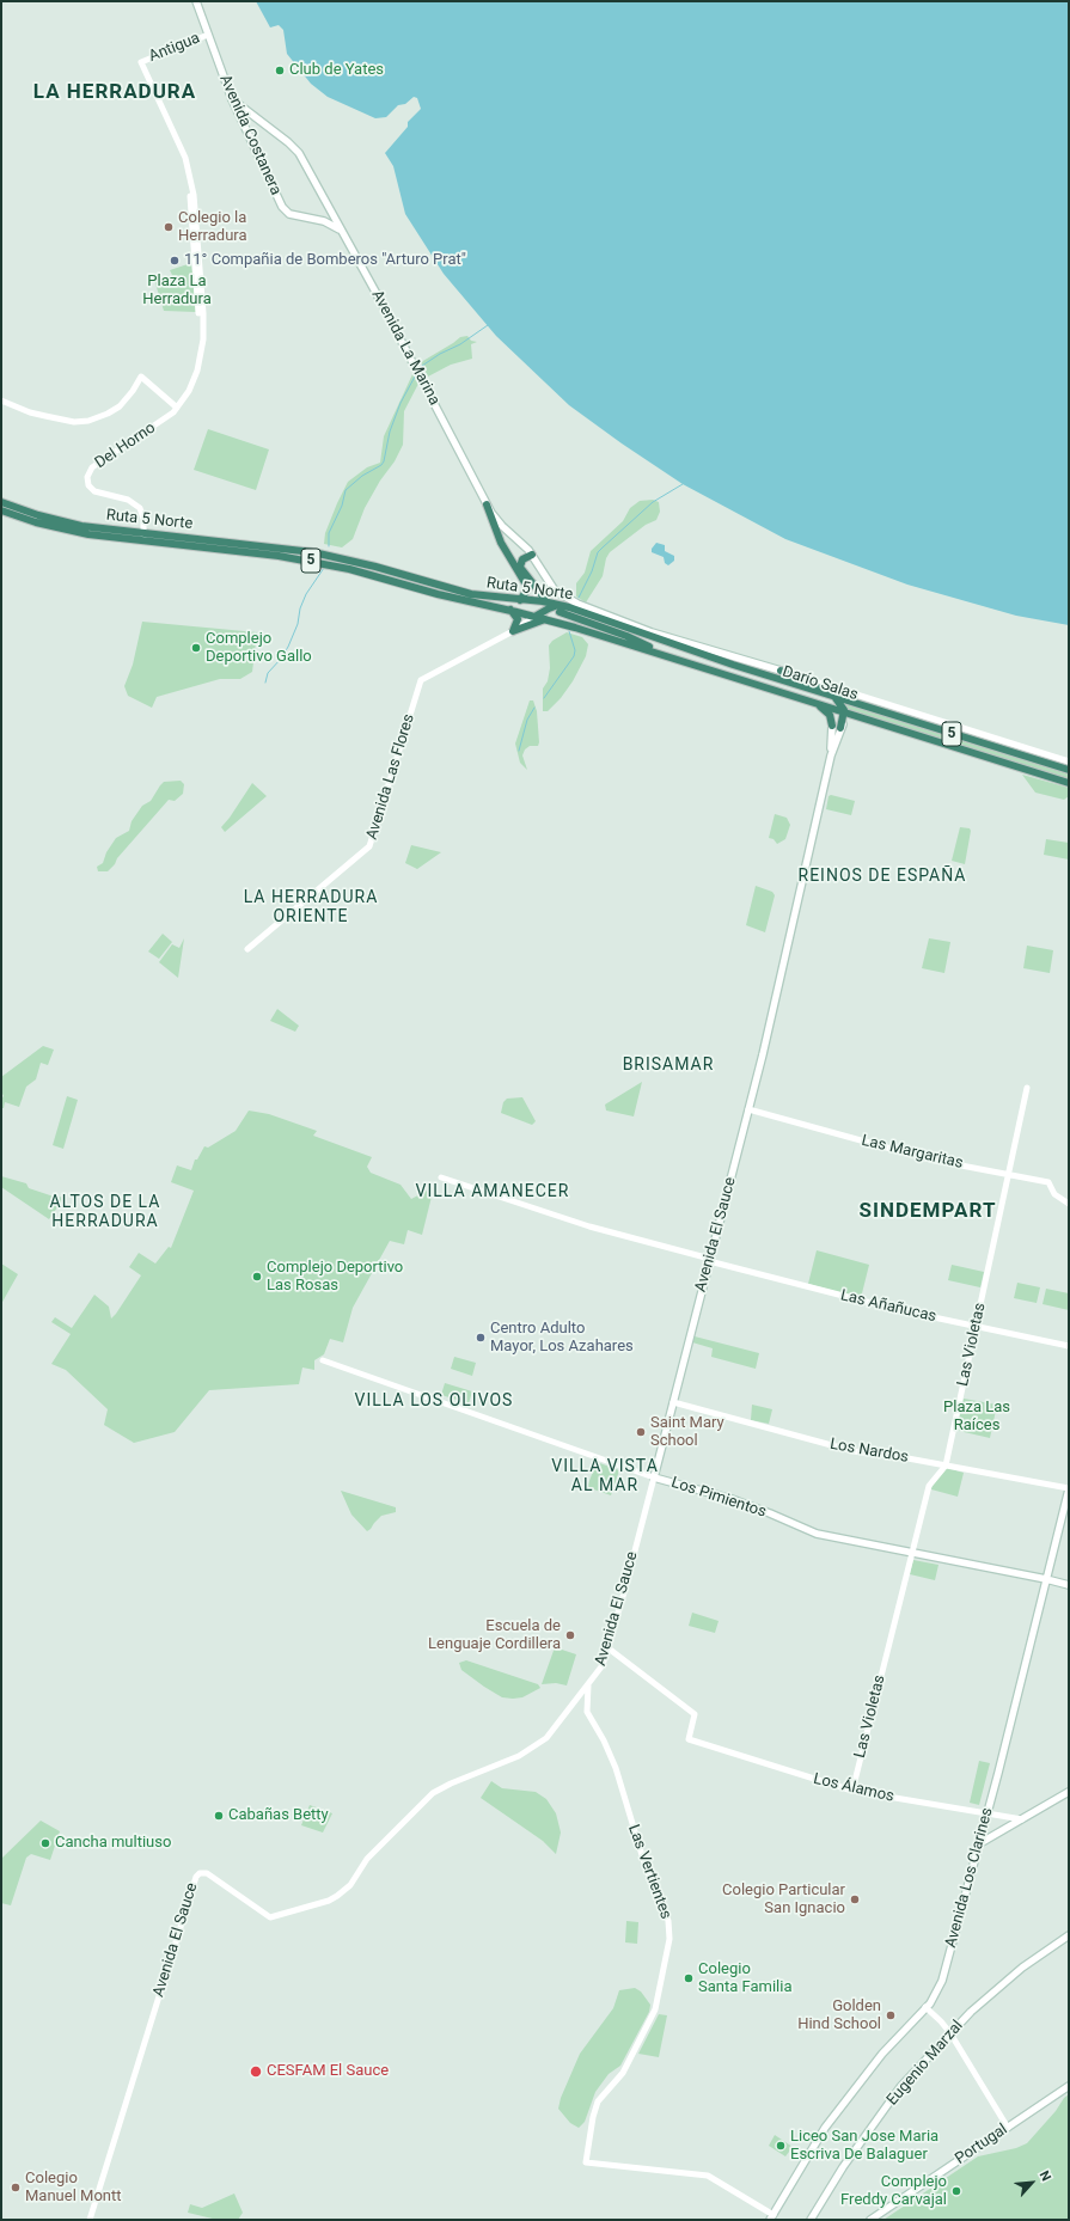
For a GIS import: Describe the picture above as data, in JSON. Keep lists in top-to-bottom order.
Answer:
{
  "streets": {
    "highway": ["Ruta 5 Norte", "5"],
    "main road": [
      "Avenida Costanera",
      "Avenida La Marina",
      "Darío Salas",
      "Avenida El Sauce",
      "Los Pimientos",
      "Avenida Los Clarines",
      "Eugenio Marzal",
      "Portugal"
    ],
    "street": [
      "Antigua",
      "Del Horno",
      "Avenida Las Flores",
      "Las Margaritas",
      "Las Añañucas",
      "Las Violetas",
      "Los Nardos",
      "Los Álamos",
      "Las Vertientes"
    ]
  },
  "crossings": [
    ["Antigua", "Avenida Costanera"],
    ["Antigua", "Del Horno"],
    ["Avenida Costanera", "Avenida La Marina"],
    ["Avenida La Marina", "Darío Salas"],
    ["Del Horno", "Ruta 5 Norte"],
    ["Ruta 5 Norte", "Darío Salas"],
    ["Ruta 5 Norte", "Avenida Las Flores"],
    ["Las Margaritas", "Avenida El Sauce"],
    ["Las Margaritas", "Las Violetas"],
    ["Avenida El Sauce", "Las Añañucas"],
    ["Avenida El Sauce", "Los Nardos"],
    ["Avenida El Sauce", "Los Pimientos"],
    ["Avenida El Sauce", "Los Álamos"],
    ["Avenida El Sauce", "Las Vertientes"],
    ["Las Añañucas", "Las Violetas"],
    ["Las Violetas", "Los Nardos"],
    ["Las Violetas", "Los Pimientos"],
    ["Las Violetas", "Los Álamos"],
    ["Los Nardos", "Avenida Los Clarines"],
    ["Los Pimientos", "Avenida Los Clarines"],
    ["Los Álamos", "Avenida Los Clarines"],
    ["Las Vertientes", "Avenida Los Clarines"]
  ],
  "districts": [
    "LA HERRADURA",
    "REINOS DE ESPAÑA",
    "LA HERRADURA ORIENTE",
    "BRISAMAR",
    "VILLA AMANECER",
    "ALTOS DE LA HERRADURA",
    "SINDEMPART",
    "VILLA LOS OLIVOS",
    "VILLA VISTA AL MAR"
  ],
  "parks": ["Plaza La Herradura", "Plaza Las Raíces"],
  "places": [
    "Club de Yates",
    "Colegio la Herradura",
    "11° Compañia de Bomberos \"Arturo Prat\"",
    "Complejo Deportivo Gallo",
    "Complejo Deportivo Las Rosas",
    "Centro Adulto Mayor, Los Azahares",
    "Saint Mary School",
    "Escuela de Lenguaje Cordillera",
    "Cabañas Betty",
    "Cancha multiuso",
    "Colegio Particular San Ignacio",
    "Colegio Santa Familia",
    "Golden Hind School",
    "CESFAM El Sauce",
    "Liceo San Jose Maria Escriva De Balaguer",
    "Colegio Manuel Montt",
    "Complejo Freddy Carvajal"
  ],
  "north": "top right"
}
